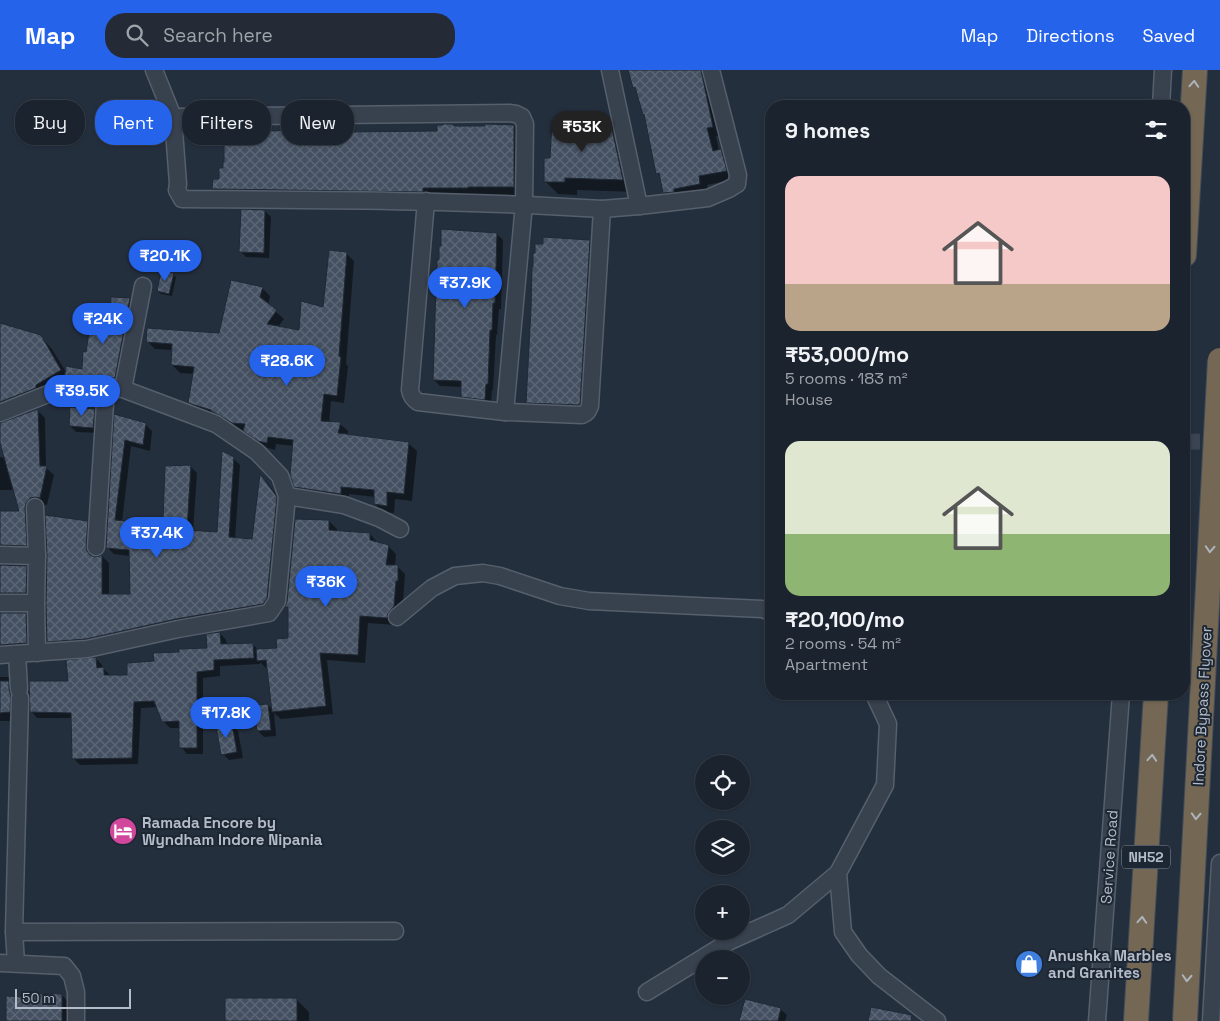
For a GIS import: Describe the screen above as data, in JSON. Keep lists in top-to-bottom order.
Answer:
{
  "streets": {
    "highway": ["Indore Bypass Flyover", "NH52"],
    "street": ["Service Road"]
  },
  "places": {
    "hotel": ["Ramada Encore by Wyndham Indore Nipania"],
    "shop": ["Anushka Marbles and Granites"]
  },
  "scale_bar": "50 m",
  "page": {
    "header": "Map",
    "search": "Search here",
    "nav": ["Map", "Directions", "Saved"],
    "chip": [
      "Buy",
      "Rent",
      "Filters",
      "New"
    ],
    "heading": "9 homes",
    "price": [
      "₹53K",
      "₹20.1K",
      "₹37.9K",
      "₹24K",
      "₹28.6K",
      "₹39.5K",
      "₹37.4K",
      "₹36K",
      "₹17.8K"
    ],
    "list": [
      {
        "name": "₹53,000/mo",
        "note": "5 rooms · 183 m² · House"
      },
      {
        "name": "₹20,100/mo",
        "note": "2 rooms · 54 m² · Apartment"
      }
    ],
    "map_buttons": ["+", "−"],
    "scale": "50 m"
  }
}
